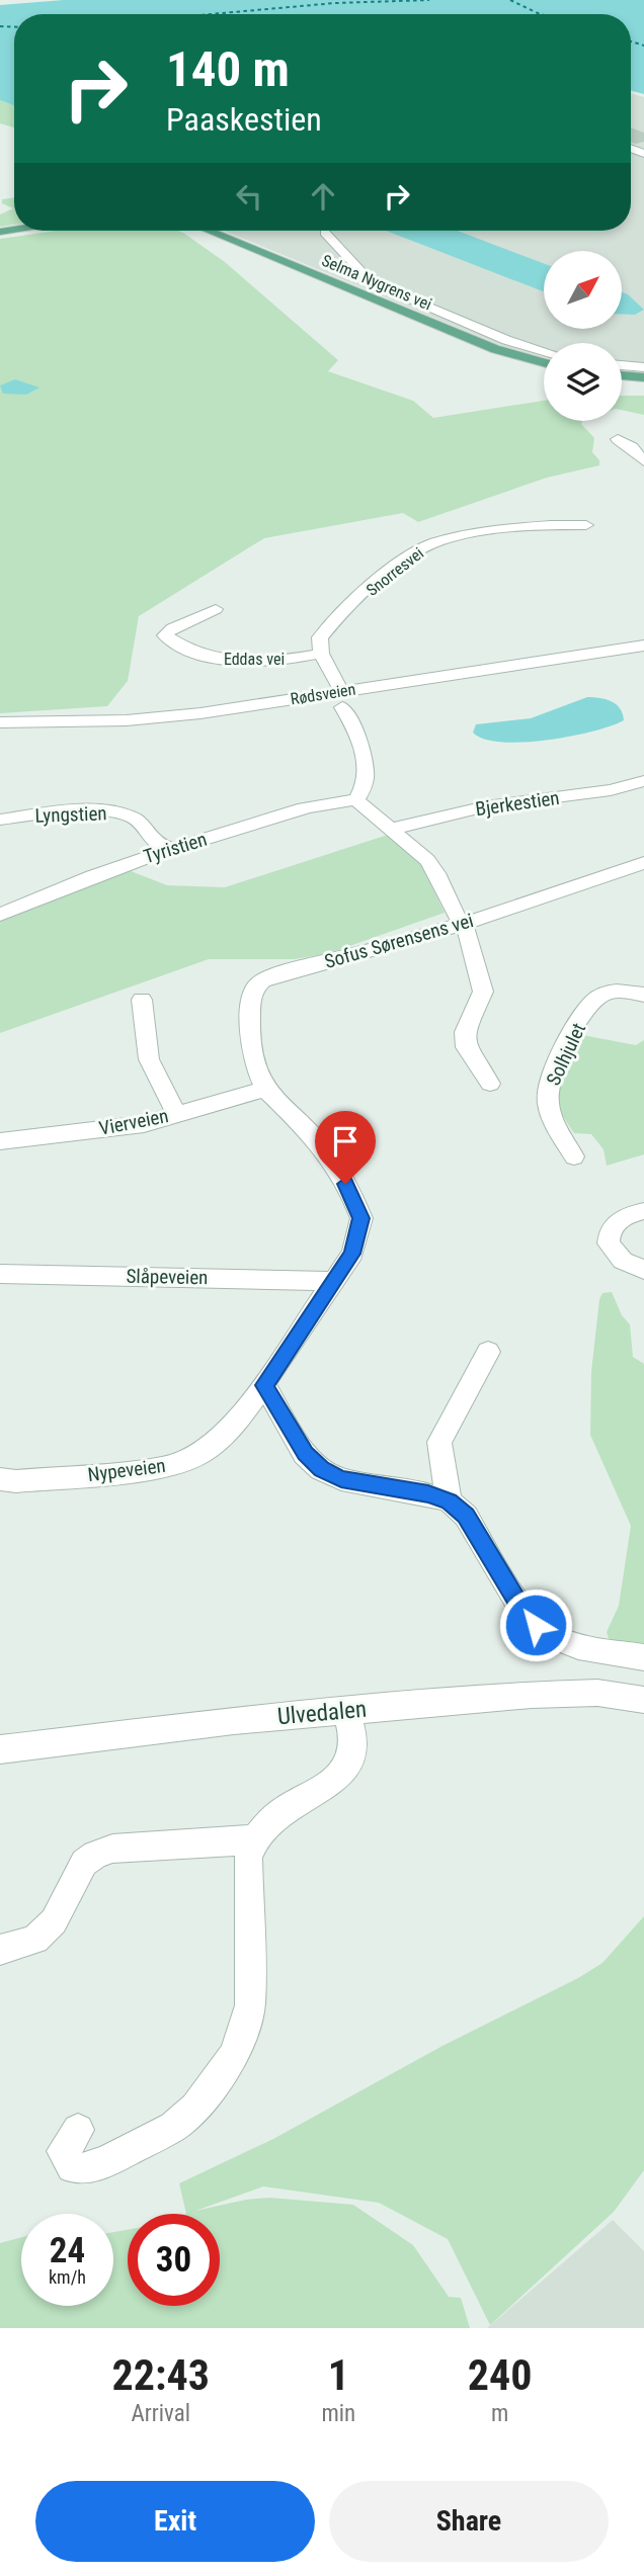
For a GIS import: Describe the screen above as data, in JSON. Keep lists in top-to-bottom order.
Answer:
{
  "streets": {
    "main road": ["Selma Nygrens vei"],
    "street": [
      "Snorresvei",
      "Eddas vei",
      "Rødsveien",
      "Bjerkestien",
      "Lyngstien",
      "Tyristien",
      "Sofus Sørensens vei",
      "Solhjulet",
      "Vierveien",
      "Slåpeveien",
      "Nypeveien",
      "Ulvedalen"
    ]
  },
  "crossings": [
    ["Snorresvei", "Eddas vei"],
    ["Lyngstien", "Tyristien"],
    ["Sofus Sørensens vei", "Vierveien"],
    ["Sofus Sørensens vei", "Nypeveien"],
    ["Vierveien", "Nypeveien"],
    ["Slåpeveien", "Nypeveien"]
  ],
  "north": "top right",
  "page": {
    "turn": ["140 m", "Paaskestien"],
    "speed": "24 km/h",
    "limit": "30",
    "eta": [
      "22:43",
      "Arrival",
      "1",
      "min",
      "240",
      "m"
    ],
    "buttons": ["Exit", "Share"]
  }
}
